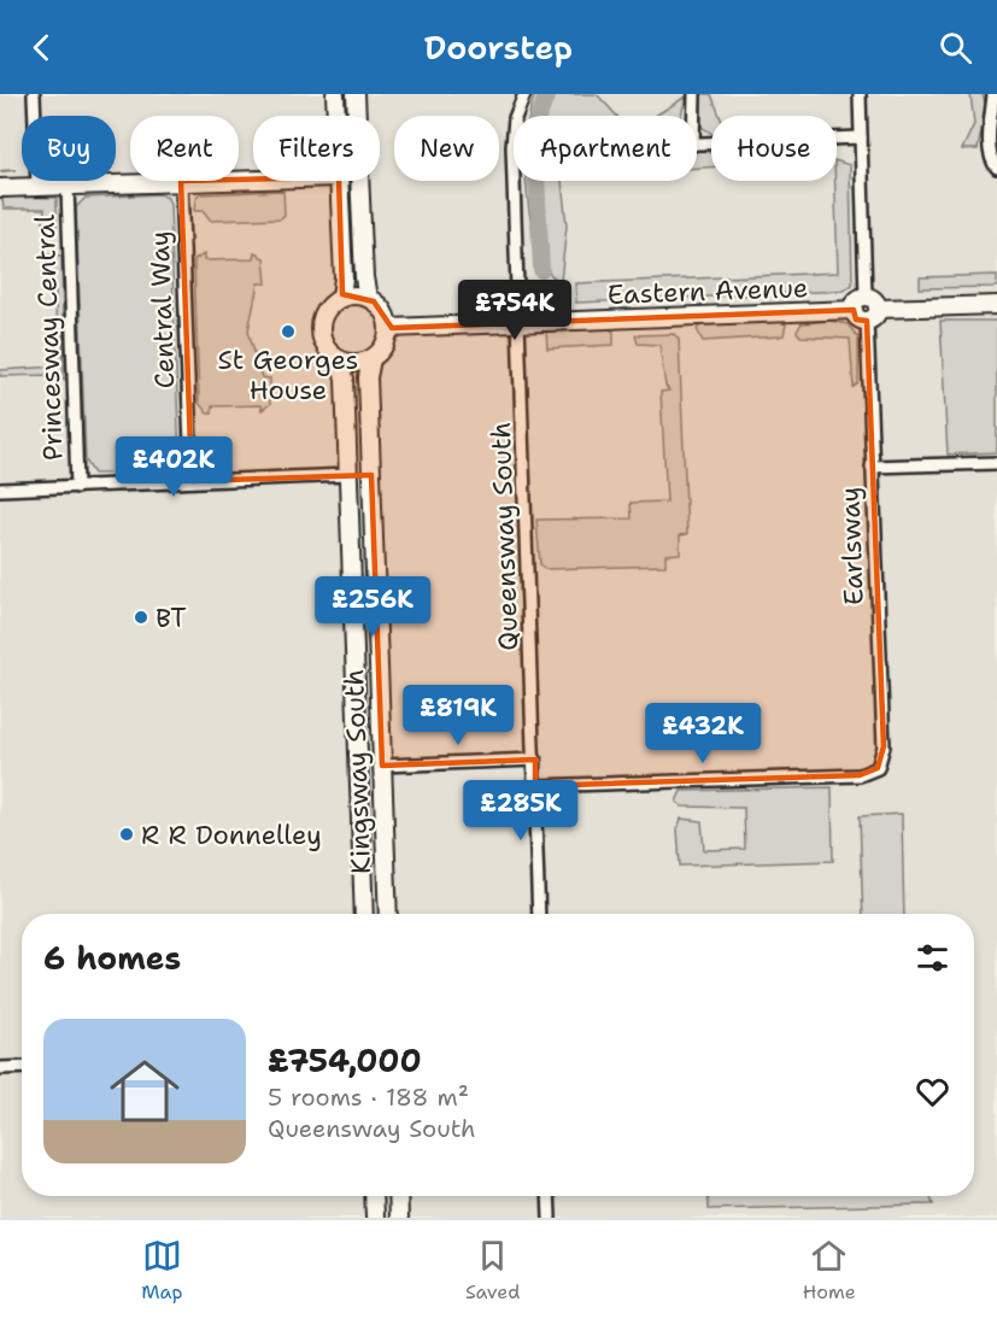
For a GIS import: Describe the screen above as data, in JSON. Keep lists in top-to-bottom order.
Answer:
{
  "streets": {
    "street": [
      "Eastern Avenue",
      "Central Way",
      "Princesway Central",
      "Queensway South",
      "Earlsway",
      "Kingsway South"
    ]
  },
  "crossings": [
    ["Eastern Avenue", "Queensway South"],
    ["Eastern Avenue", "Earlsway"],
    ["Eastern Avenue", "Kingsway South"],
    ["Queensway South", "Earlsway"]
  ],
  "places": ["St Georges House", "BT", "R R Donnelley"],
  "page": {
    "header": "Doorstep",
    "chip": [
      "Buy",
      "Rent",
      "Filters",
      "New",
      "Apartment",
      "House"
    ],
    "price": [
      "£754K",
      "£402K",
      "£256K",
      "£819K",
      "£432K",
      "£285K"
    ],
    "heading": "6 homes",
    "list": [
      {
        "name": "£754,000",
        "note": "5 rooms · 188 m² · Queensway South"
      }
    ],
    "tabs": ["Map", "Saved", "Home"]
  }
}
